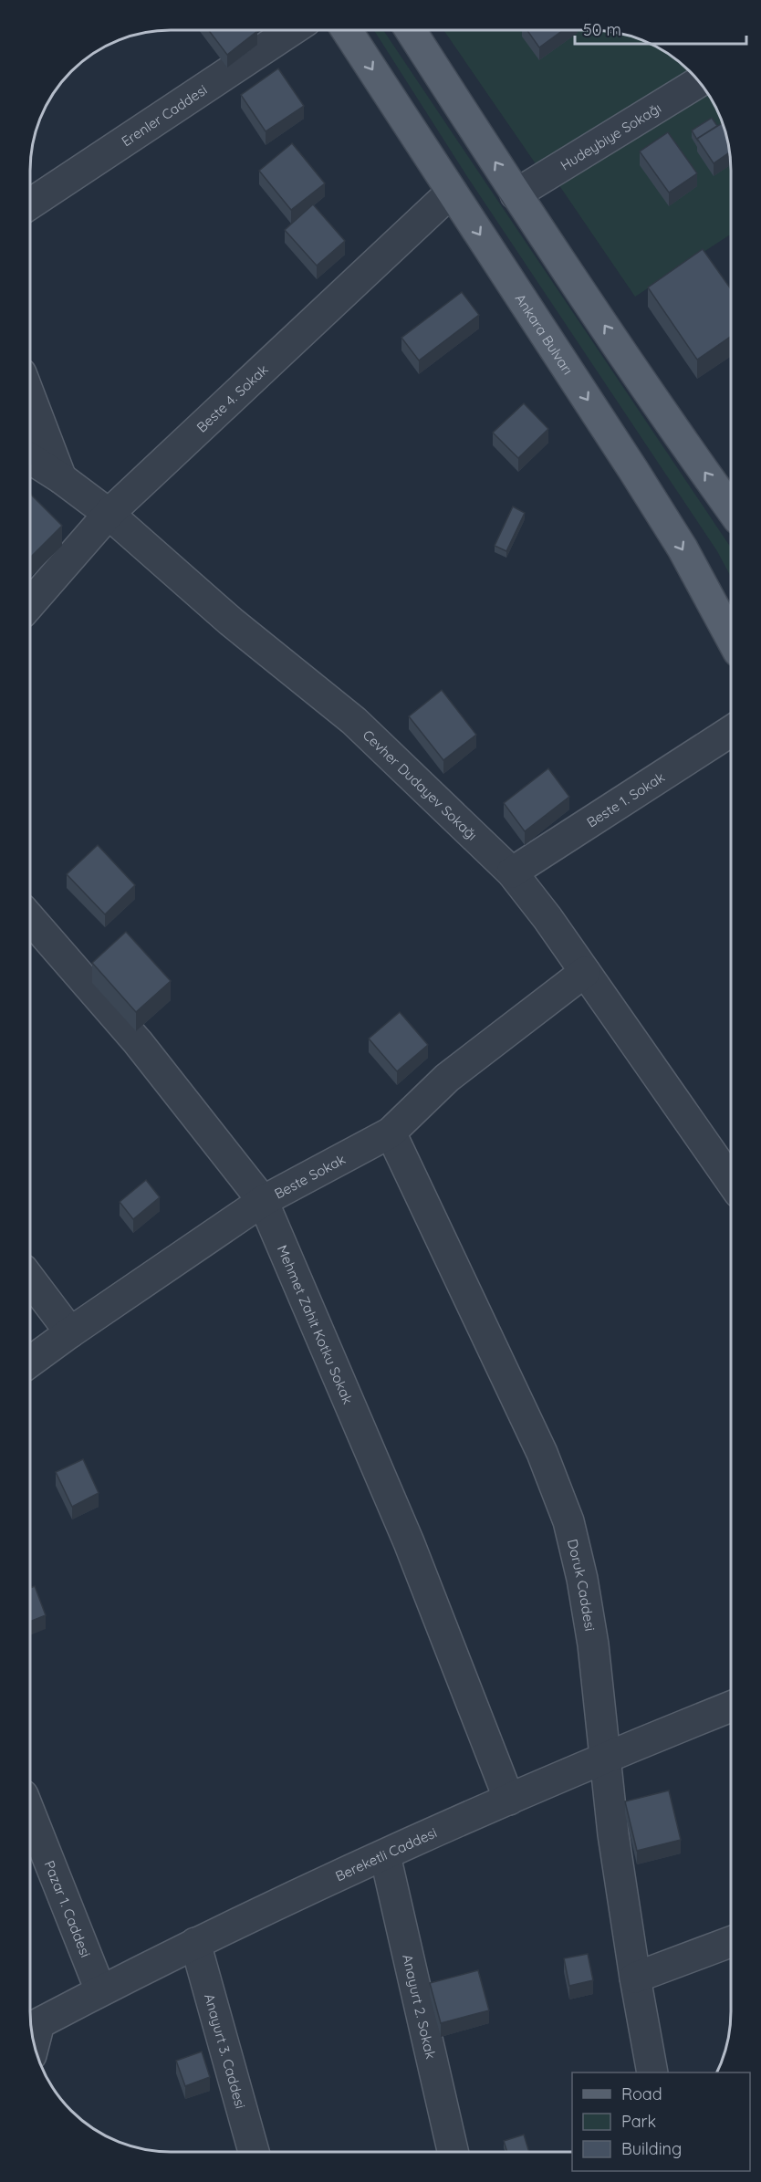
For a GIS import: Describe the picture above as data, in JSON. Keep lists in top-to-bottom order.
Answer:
{
  "streets": {
    "main road": ["Ankara Bulvarı"],
    "street": [
      "Erenler Caddesi",
      "Hudeybiye Sokağı",
      "Beste 4. Sokak",
      "Cevher Dudayev Sokağı",
      "Beste 1. Sokak",
      "Beste Sokak",
      "Mehmet Zahit Kotku Sokak",
      "Doruk Caddesi",
      "Bereketli Caddesi",
      "Pazar 1. Caddesi",
      "Anayurt 2. Sokak",
      "Anayurt 3. Caddesi"
    ]
  },
  "crossings": [
    ["Ankara Bulvarı", "Beste 4. Sokak"],
    ["Beste 4. Sokak", "Cevher Dudayev Sokağı"],
    ["Cevher Dudayev Sokağı", "Beste 1. Sokak"],
    ["Cevher Dudayev Sokağı", "Beste Sokak"],
    ["Beste Sokak", "Mehmet Zahit Kotku Sokak"],
    ["Beste Sokak", "Doruk Caddesi"],
    ["Mehmet Zahit Kotku Sokak", "Bereketli Caddesi"],
    ["Doruk Caddesi", "Bereketli Caddesi"],
    ["Bereketli Caddesi", "Pazar 1. Caddesi"],
    ["Bereketli Caddesi", "Anayurt 2. Sokak"],
    ["Bereketli Caddesi", "Anayurt 3. Caddesi"]
  ],
  "legend": ["Road", "Park", "Building"],
  "scale_bar": "50 m"
}
